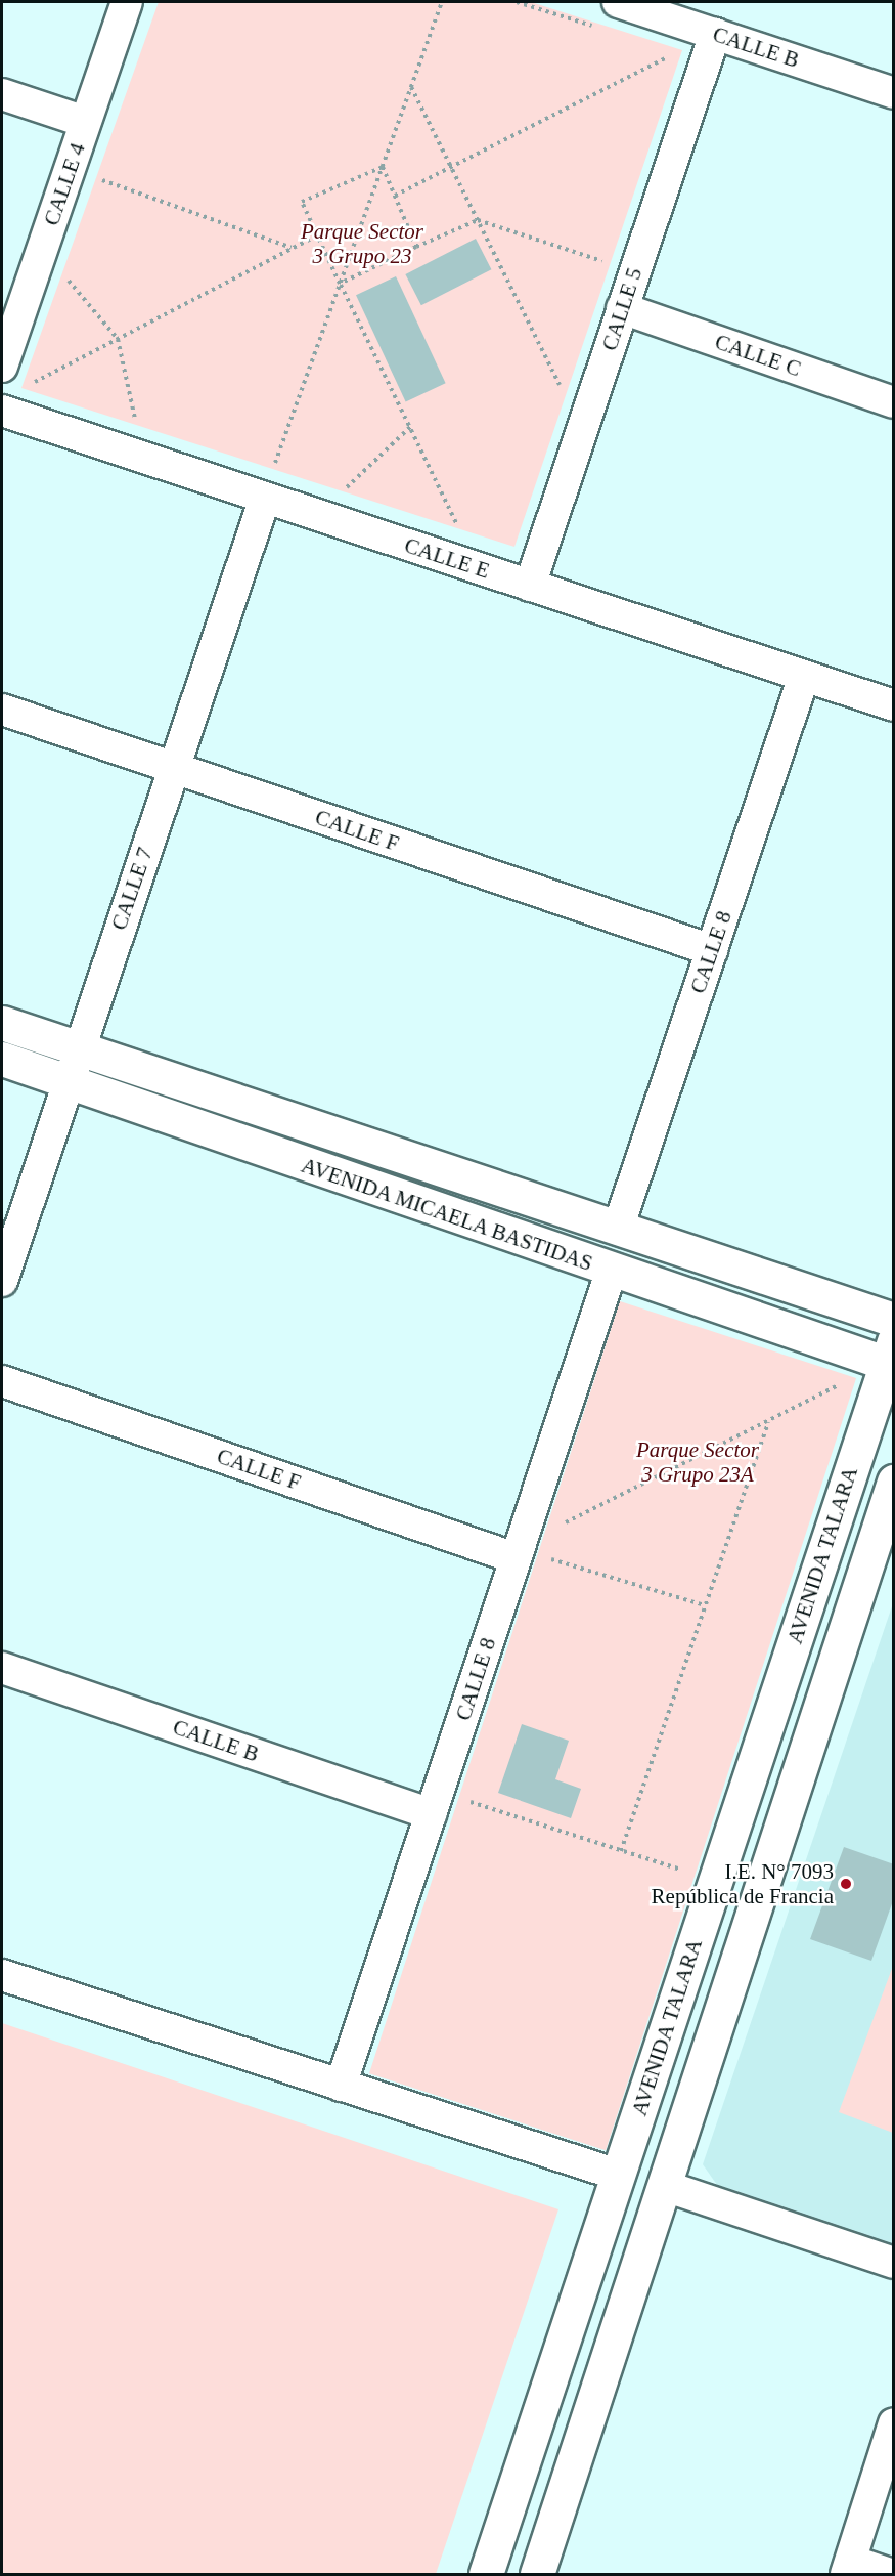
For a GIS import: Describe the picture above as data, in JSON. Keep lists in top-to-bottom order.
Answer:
{
  "streets": {
    "street": [
      "CALLE B",
      "CALLE 4",
      "CALLE 5",
      "CALLE C",
      "CALLE E",
      "CALLE F",
      "CALLE 7",
      "CALLE 8",
      "AVENIDA MICAELA BASTIDAS",
      "AVENIDA TALARA"
    ]
  },
  "crossings": [
    ["CALLE B", "CALLE 5"],
    ["CALLE B", "CALLE 8"],
    ["CALLE 5", "CALLE C"],
    ["CALLE 5", "CALLE E"],
    ["CALLE E", "CALLE 7"],
    ["CALLE E", "CALLE 8"],
    ["CALLE F", "CALLE 7"],
    ["CALLE F", "CALLE 8"],
    ["CALLE 7", "AVENIDA MICAELA BASTIDAS"],
    ["CALLE 8", "AVENIDA MICAELA BASTIDAS"],
    ["AVENIDA MICAELA BASTIDAS", "AVENIDA TALARA"]
  ],
  "parks": ["Parque Sector 3 Grupo 23", "Parque Sector 3 Grupo 23A"],
  "places": ["I.E. N° 7093 República de Francia"]
}
